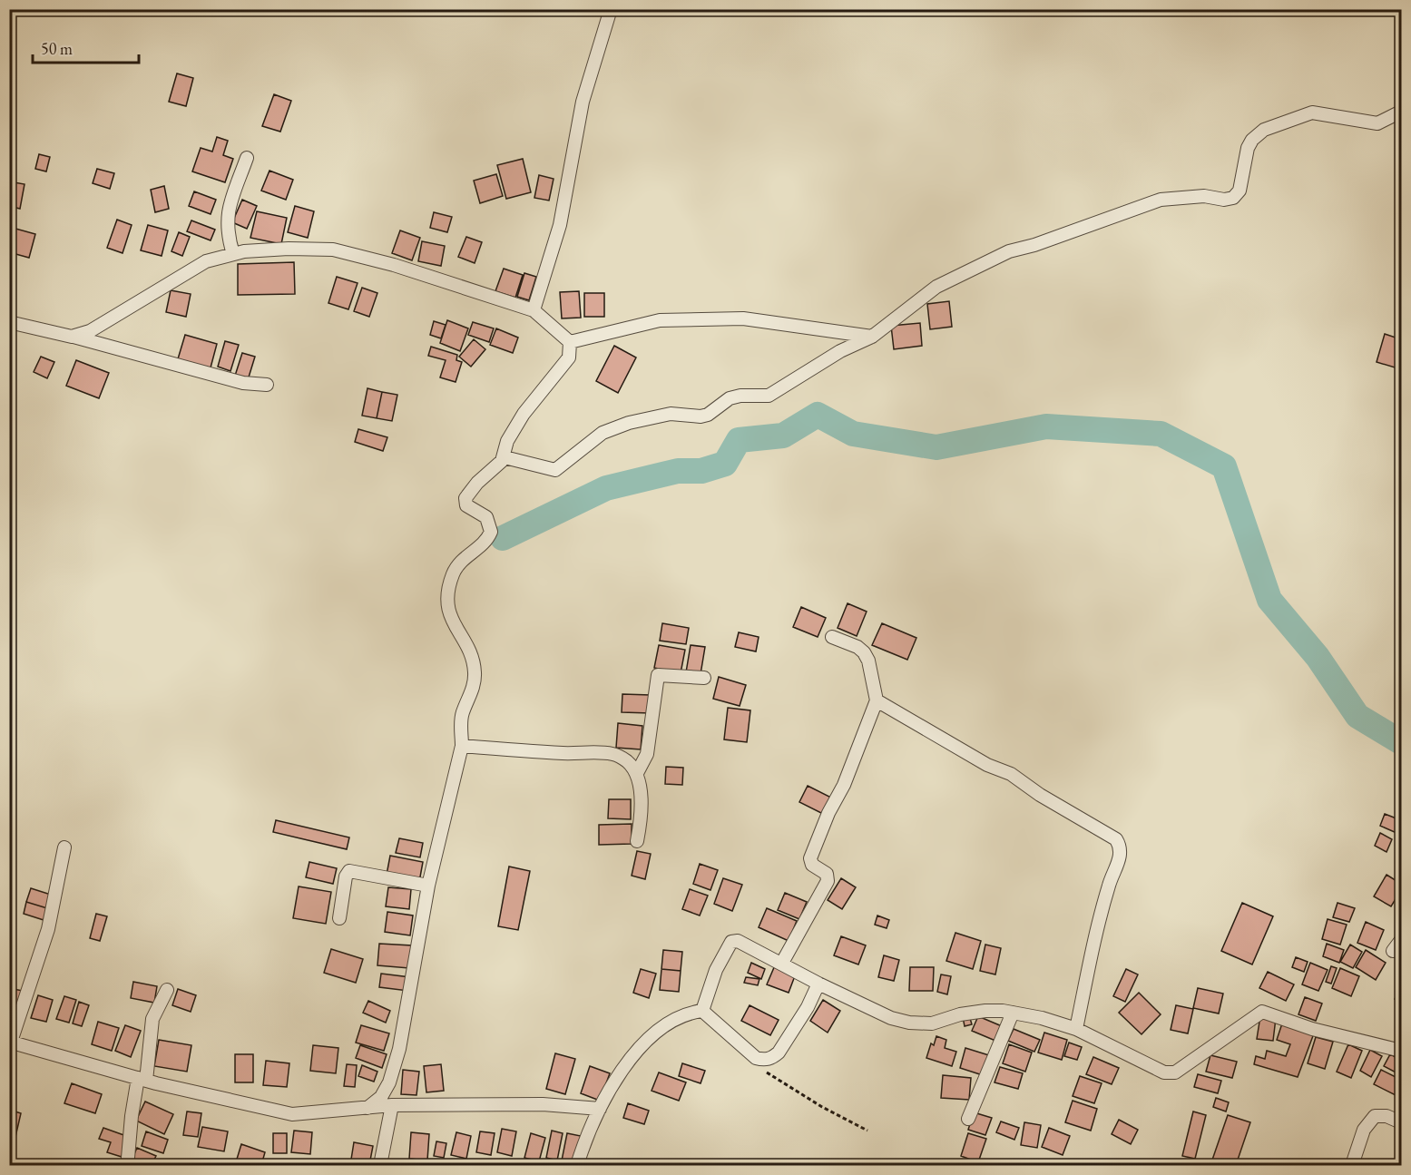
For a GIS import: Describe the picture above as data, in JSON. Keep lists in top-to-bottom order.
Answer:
{
  "scale_bar": "50 m"
}
